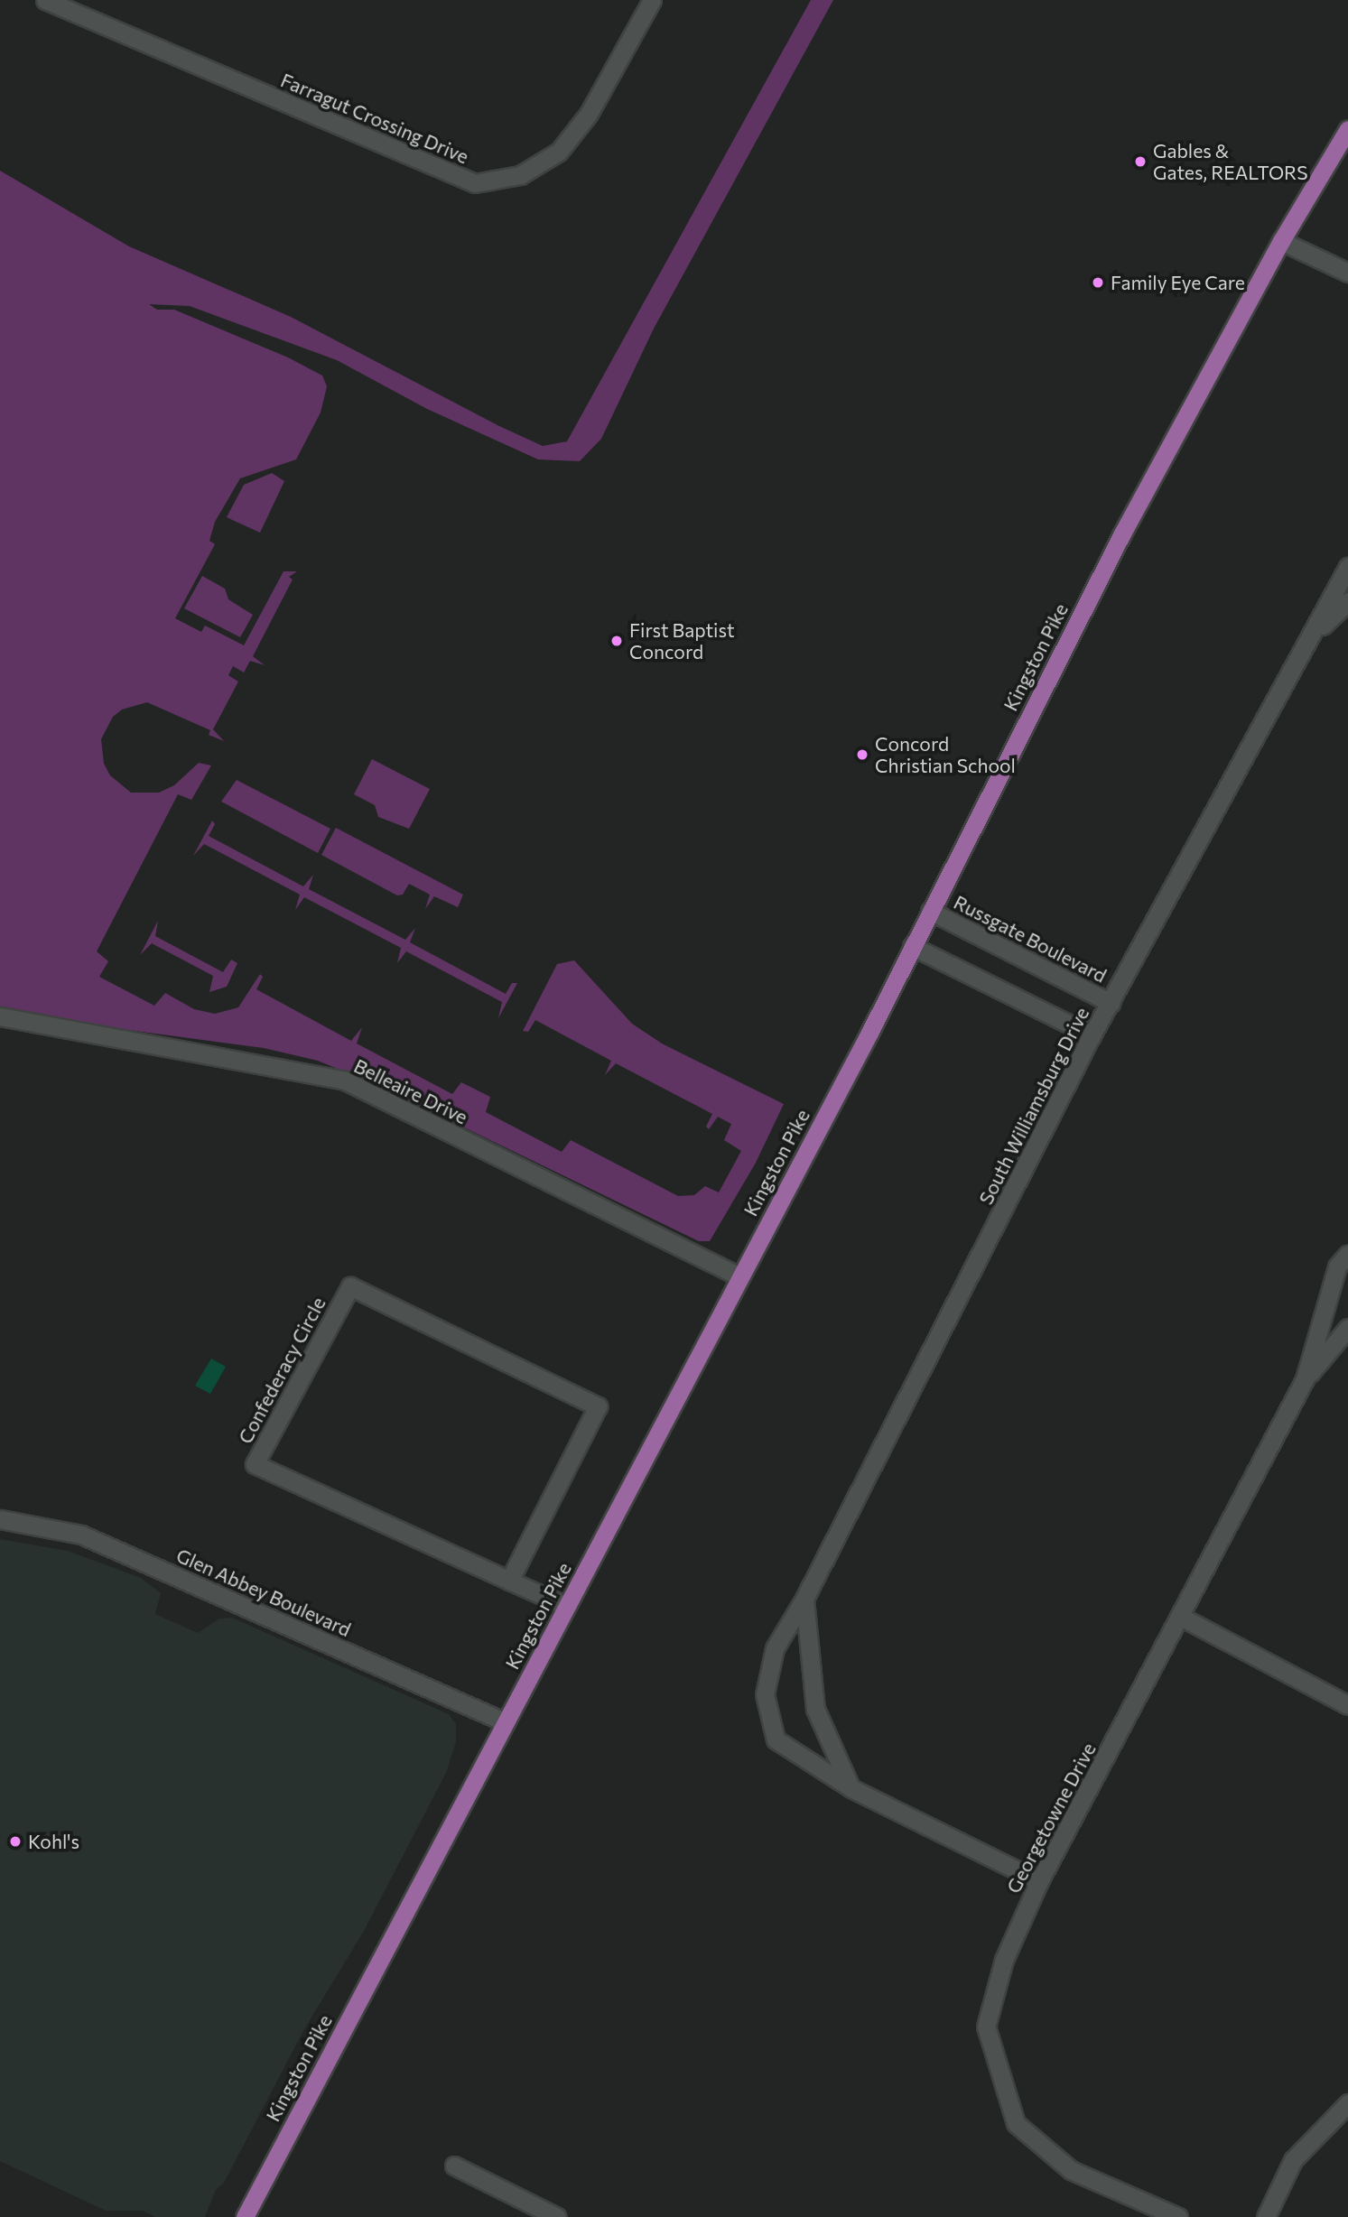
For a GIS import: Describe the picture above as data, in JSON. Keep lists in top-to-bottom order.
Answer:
{
  "streets": {
    "main road": ["Kingston Pike"],
    "street": [
      "Farragut Crossing Drive",
      "Russgate Boulevard",
      "Belleaire Drive",
      "South Williamsburg Drive",
      "Confederacy Circle",
      "Glen Abbey Boulevard",
      "Georgetowne Drive"
    ]
  },
  "crossings": [
    ["Kingston Pike", "Russgate Boulevard"],
    ["Kingston Pike", "Belleaire Drive"],
    ["Kingston Pike", "Glen Abbey Boulevard"],
    ["Russgate Boulevard", "South Williamsburg Drive"],
    ["South Williamsburg Drive", "Georgetowne Drive"]
  ],
  "places": [
    "Gables & Gates, REALTORS",
    "Family Eye Care",
    "First Baptist Concord",
    "Concord Christian School",
    "Kohl's"
  ]
}
